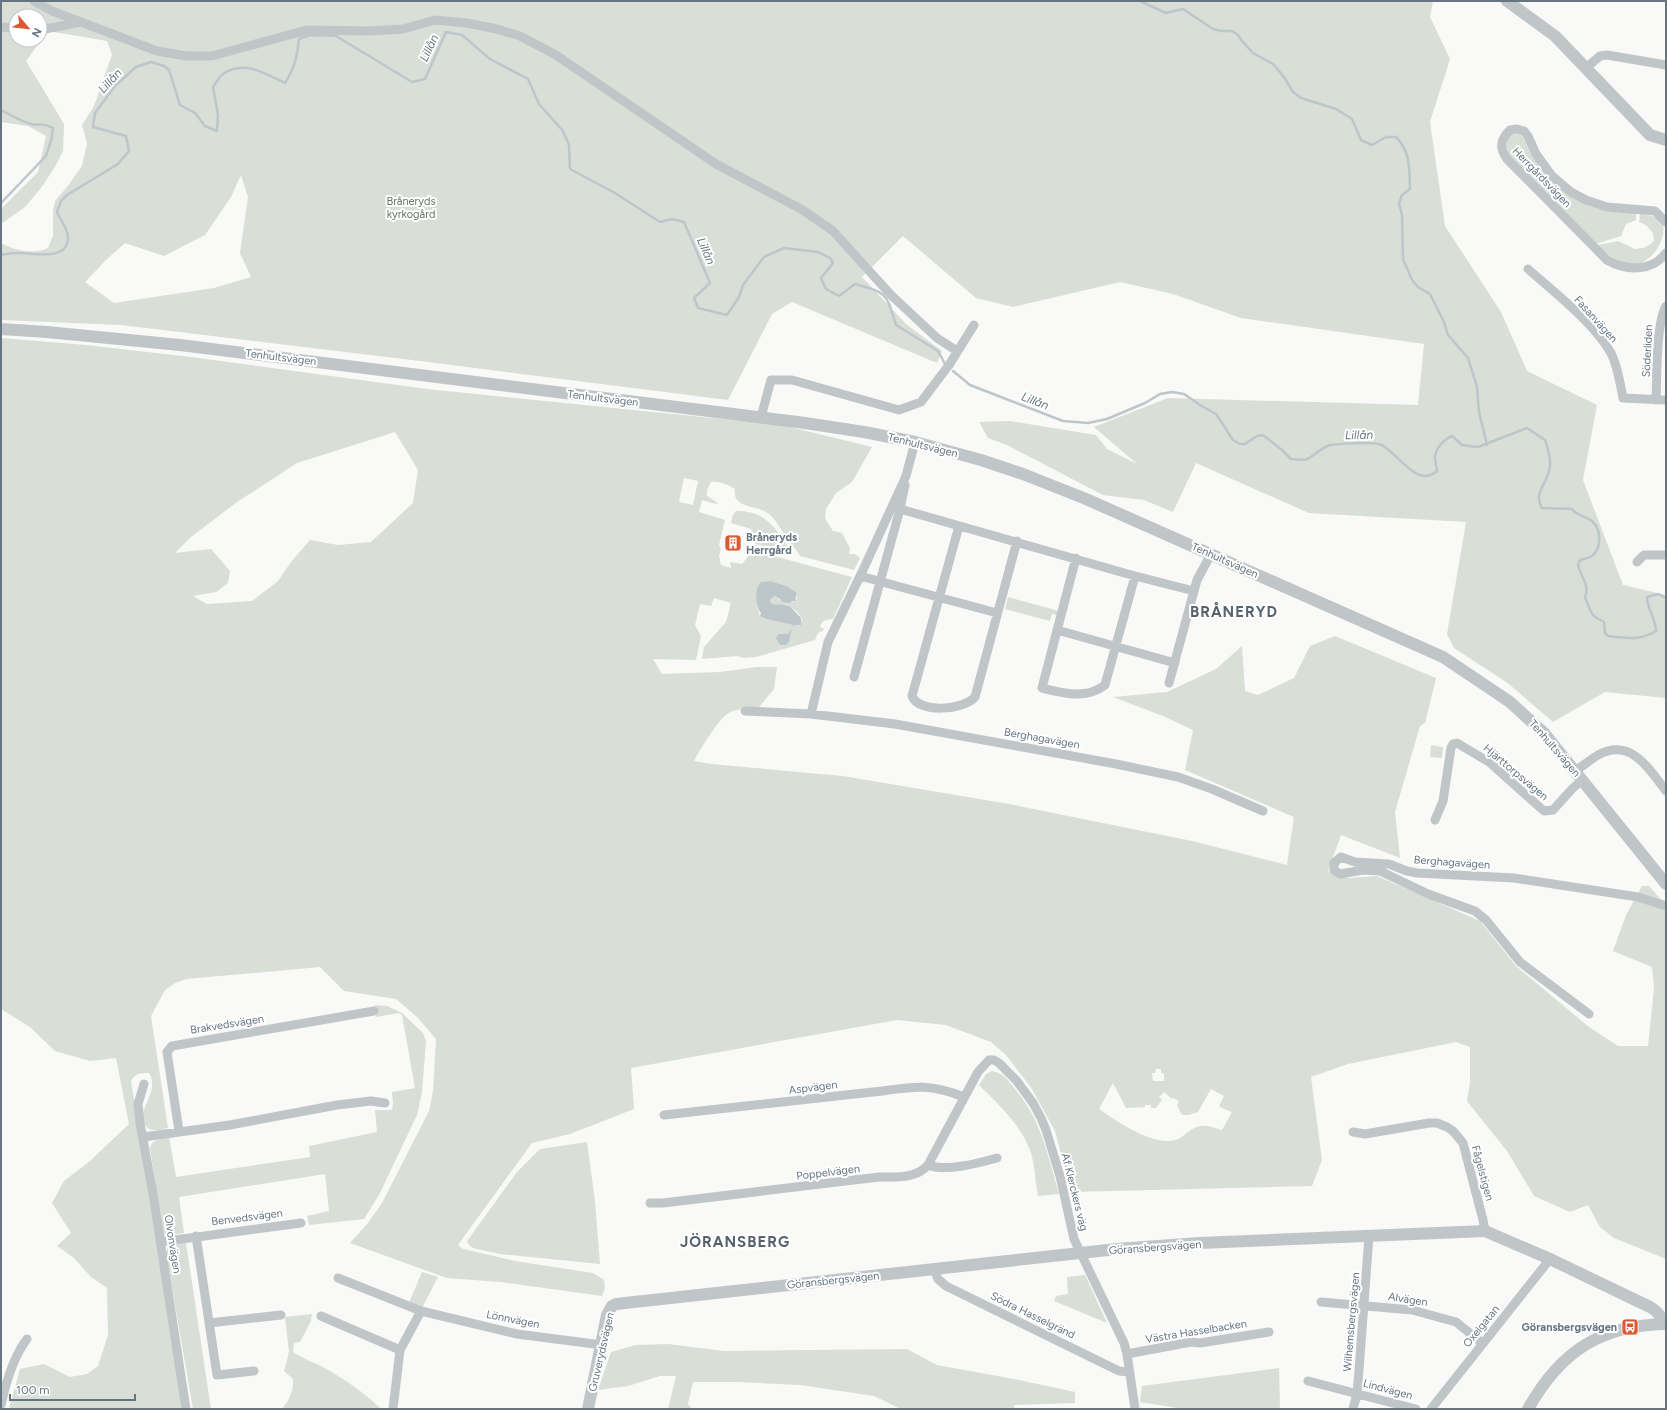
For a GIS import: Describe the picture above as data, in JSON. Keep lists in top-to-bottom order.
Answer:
{
  "streets": {
    "street": [
      "Herrgårdsvägen",
      "Fasanvägen",
      "Söderliden",
      "Tenhultsvägen",
      "Berghagavägen",
      "Hjärttorpsvägen",
      "Brakvedsvägen",
      "Aspvägen",
      "Poppelvägen",
      "Fågelstigen",
      "Af Klerckers väg",
      "Benvedsvägen",
      "Olvonvägen",
      "Göransbergsvägen",
      "Alvägen",
      "Södra Hasselgränd",
      "Lönnvägen",
      "Wilhemsbergsvägen",
      "Oxelgatan",
      "Västra Hasselbacken",
      "Gruverydsvägen",
      "Lindvägen"
    ]
  },
  "crossings": [
    ["Fasanvägen", "Söderliden"],
    ["Tenhultsvägen", "Hjärttorpsvägen"],
    ["Aspvägen", "Af Klerckers väg"],
    ["Fågelstigen", "Göransbergsvägen"],
    ["Af Klerckers väg", "Göransbergsvägen"],
    ["Af Klerckers väg", "Södra Hasselgränd"],
    ["Af Klerckers väg", "Västra Hasselbacken"],
    ["Benvedsvägen", "Olvonvägen"],
    ["Göransbergsvägen", "Södra Hasselgränd"],
    ["Göransbergsvägen", "Wilhemsbergsvägen"],
    ["Göransbergsvägen", "Oxelgatan"],
    ["Göransbergsvägen", "Gruverydsvägen"],
    ["Alvägen", "Wilhemsbergsvägen"],
    ["Alvägen", "Oxelgatan"],
    ["Lönnvägen", "Gruverydsvägen"],
    ["Wilhemsbergsvägen", "Lindvägen"]
  ],
  "districts": ["BRÅNERYD", "JÖRANSBERG"],
  "water": ["Lillån"],
  "parks": ["Bråneryds kyrkogård"],
  "places": {
    "building": ["Bråneryds Herrgård"],
    "bus stop": ["Göransbergsvägen"]
  },
  "scale_bar": "100 m",
  "north": "bottom right"
}
